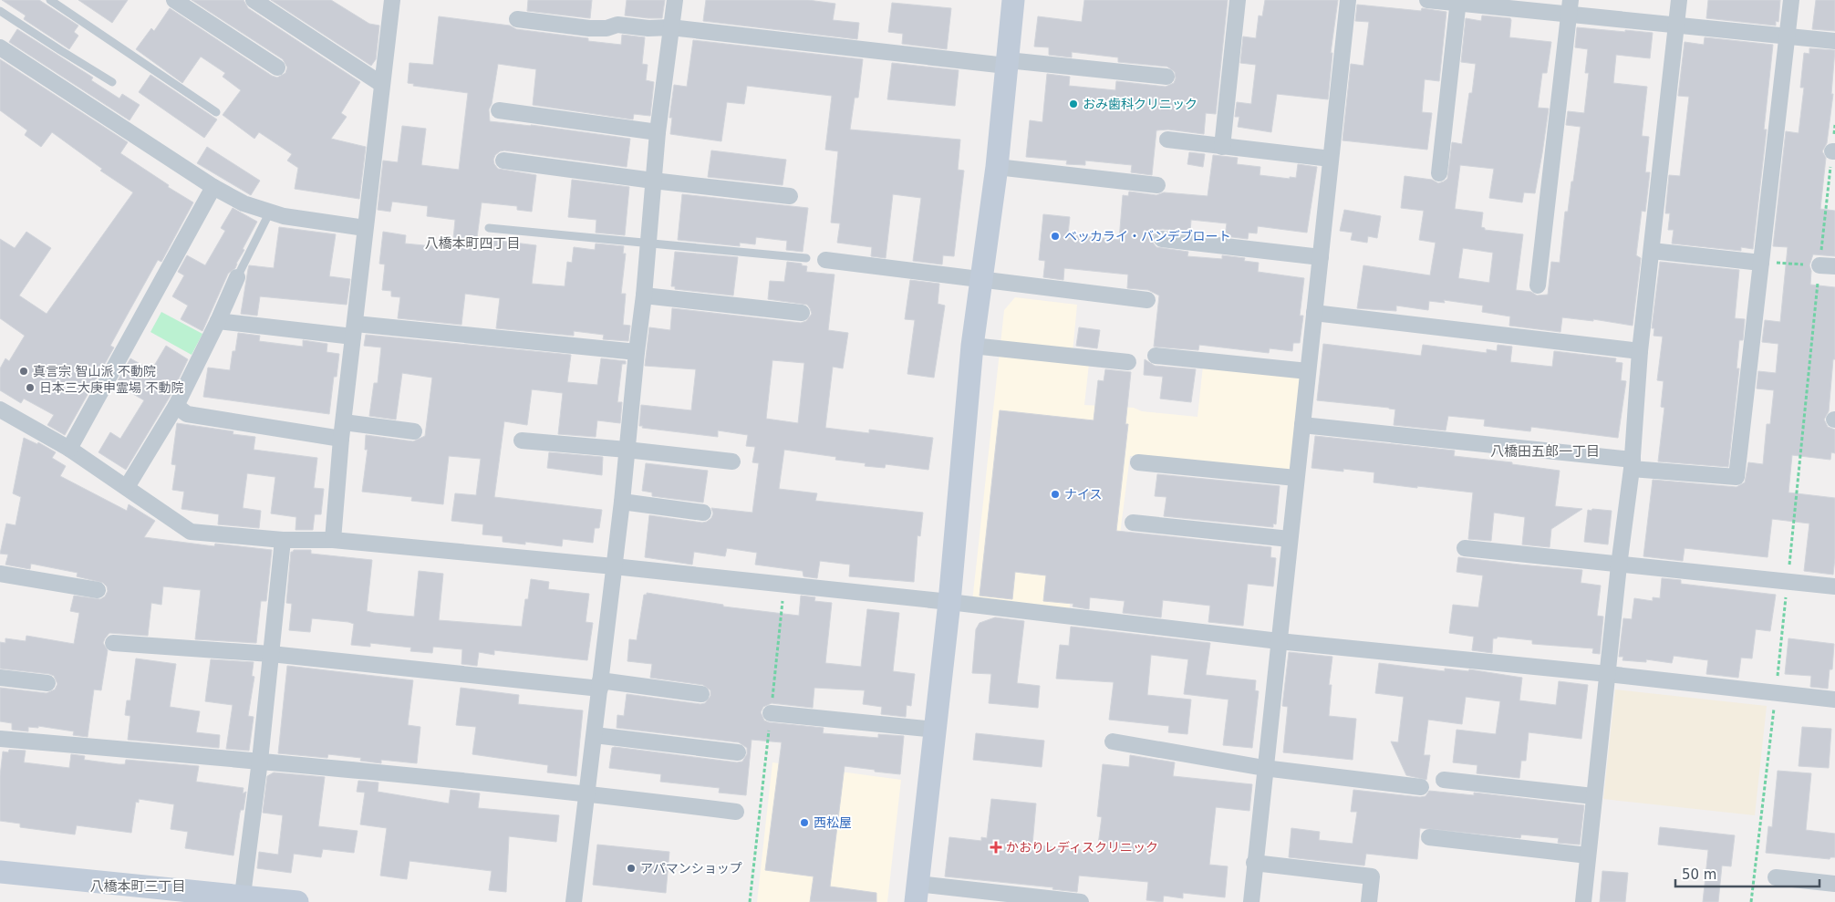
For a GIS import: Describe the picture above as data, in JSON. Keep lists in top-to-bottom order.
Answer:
{
  "districts": ["八橋本町四丁目", "八橋田五郎一丁目", "八橋本町三丁目"],
  "places": {
    "other": [
      "おみ歯科クリニック",
      "ベッカライ・バンデブロート",
      "真言宗 智山派 不動院",
      "日本三大庚申霊場 不動院",
      "ナイス",
      "西松屋",
      "アパマンショップ"
    ],
    "health": ["かおりレディスクリニック"]
  },
  "scale_bar": "50 m"
}
